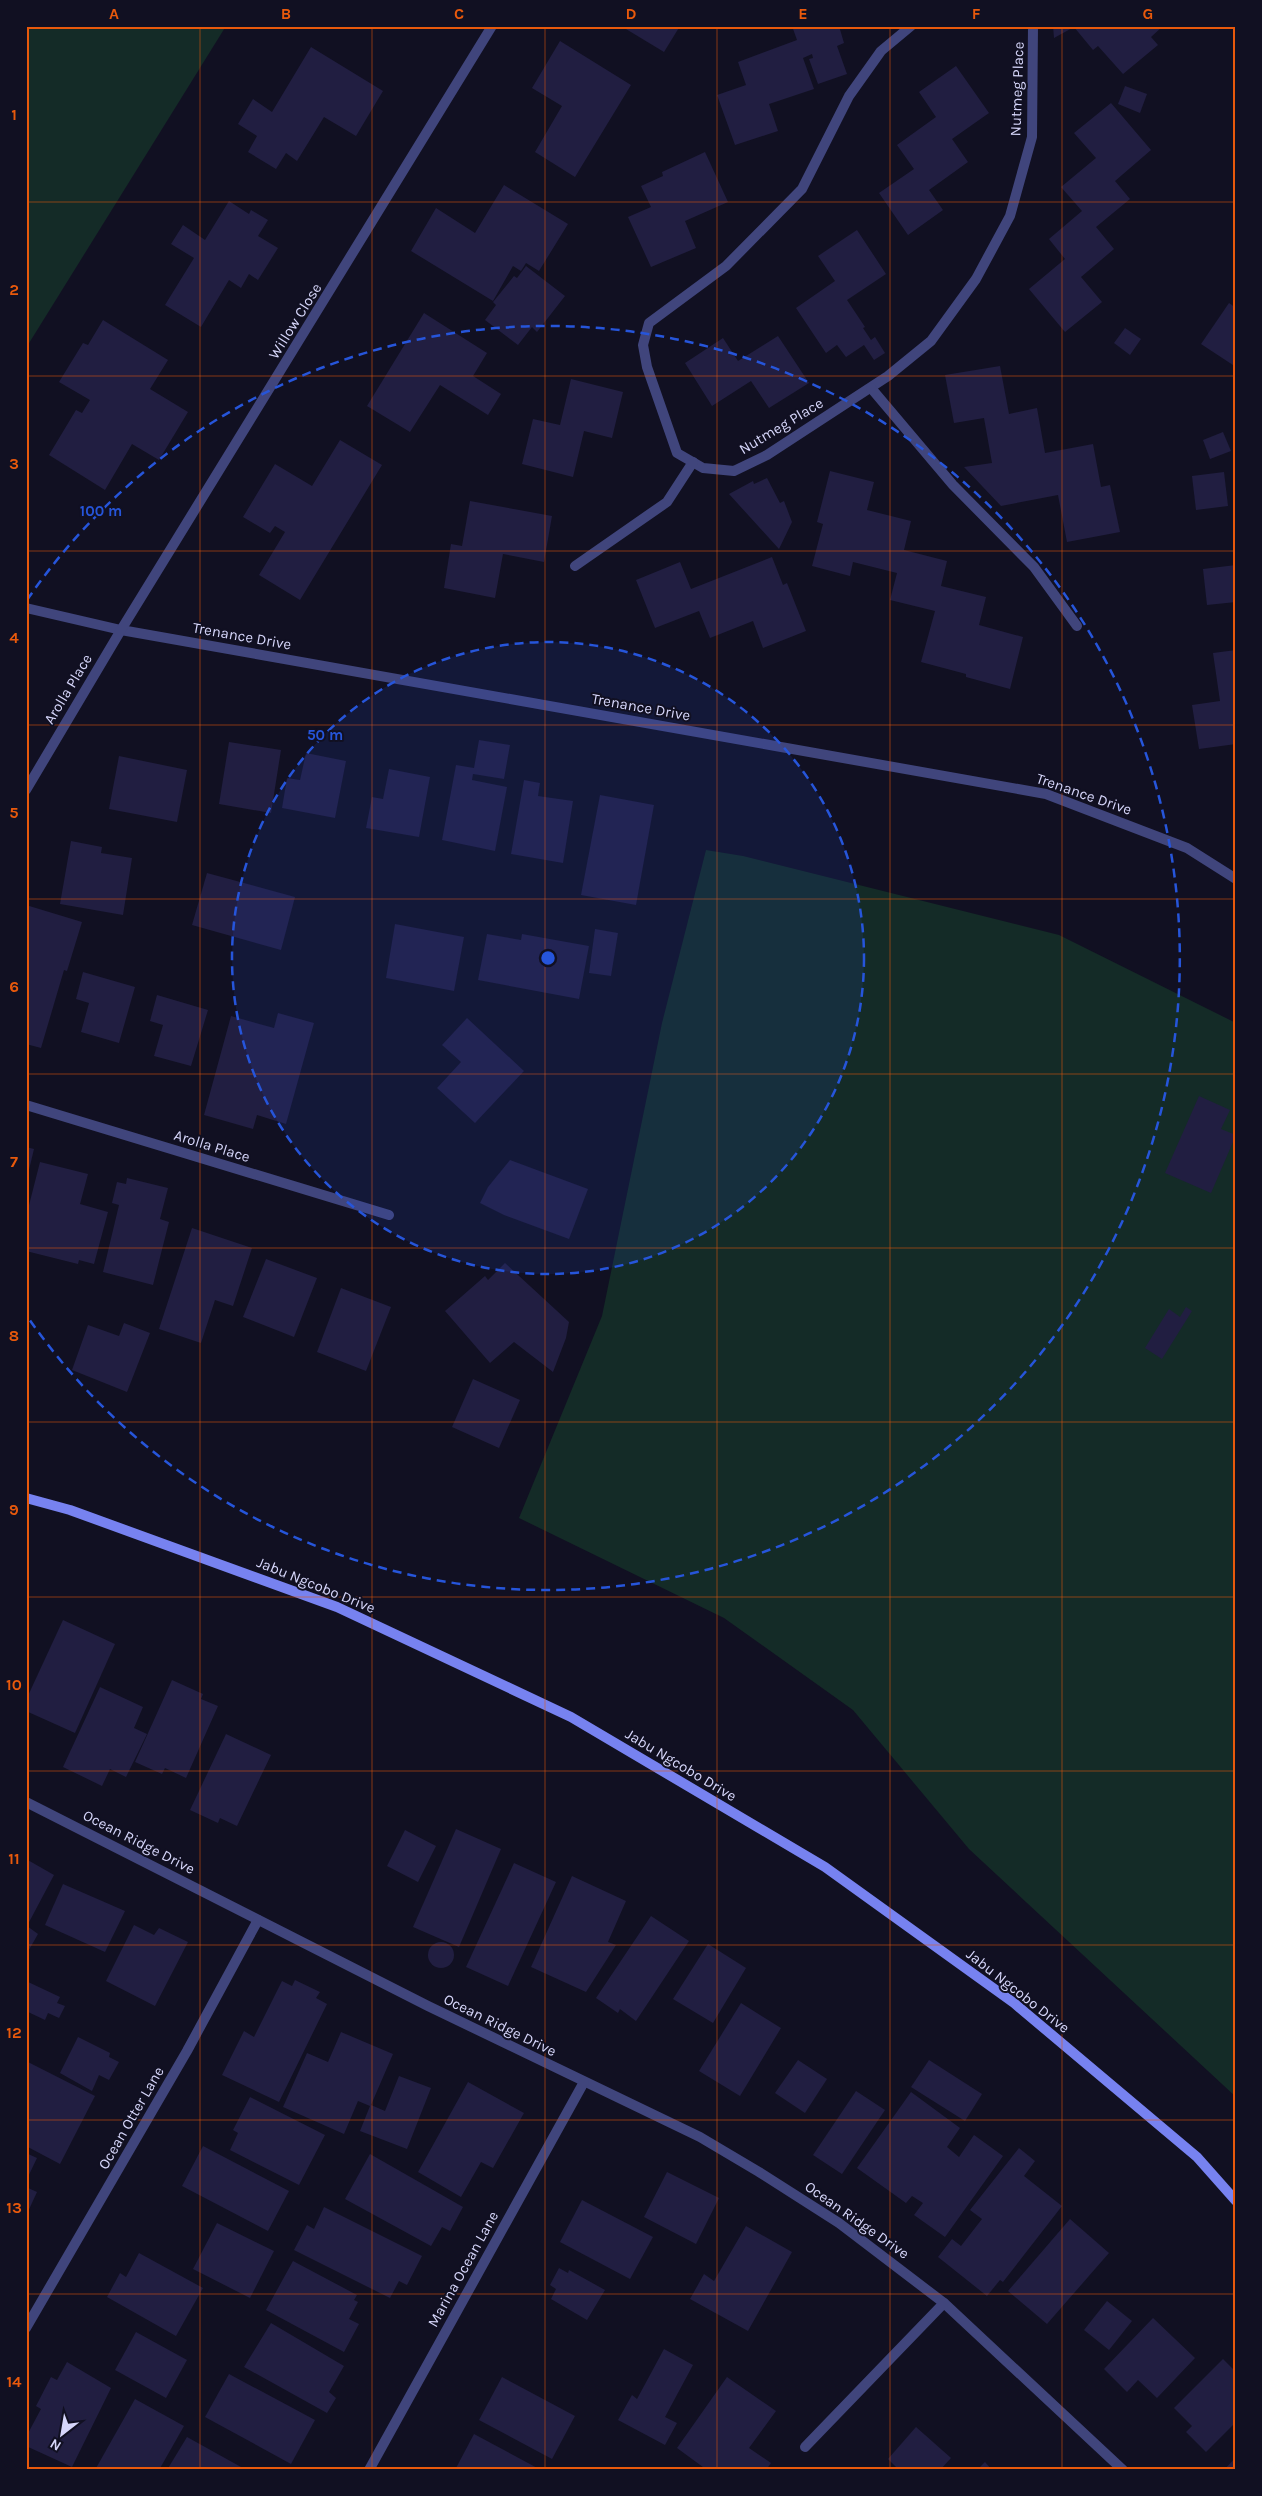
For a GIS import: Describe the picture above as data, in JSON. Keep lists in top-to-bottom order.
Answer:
{
  "streets": {
    "main road": ["Jabu Ngcobo Drive"],
    "street": [
      "Nutmeg Place",
      "Willow Close",
      "Trenance Drive",
      "Arolla Place",
      "Ocean Ridge Drive",
      "Ocean Otter Lane",
      "Marina Ocean Lane"
    ]
  },
  "crossings": [
    ["Willow Close", "Trenance Drive"],
    ["Willow Close", "Arolla Place"],
    ["Trenance Drive", "Arolla Place"],
    ["Ocean Ridge Drive", "Ocean Otter Lane"],
    ["Ocean Ridge Drive", "Marina Ocean Lane"]
  ],
  "north": "bottom left",
  "grid": {
    "columns": [
      "A",
      "B",
      "C",
      "D",
      "E",
      "F",
      "G"
    ],
    "rows": [
      "1",
      "2",
      "3",
      "4",
      "5",
      "6",
      "7",
      "8",
      "9",
      "10",
      "11",
      "12",
      "13",
      "14"
    ]
  },
  "rings": ["100 m", "50 m"]
}
